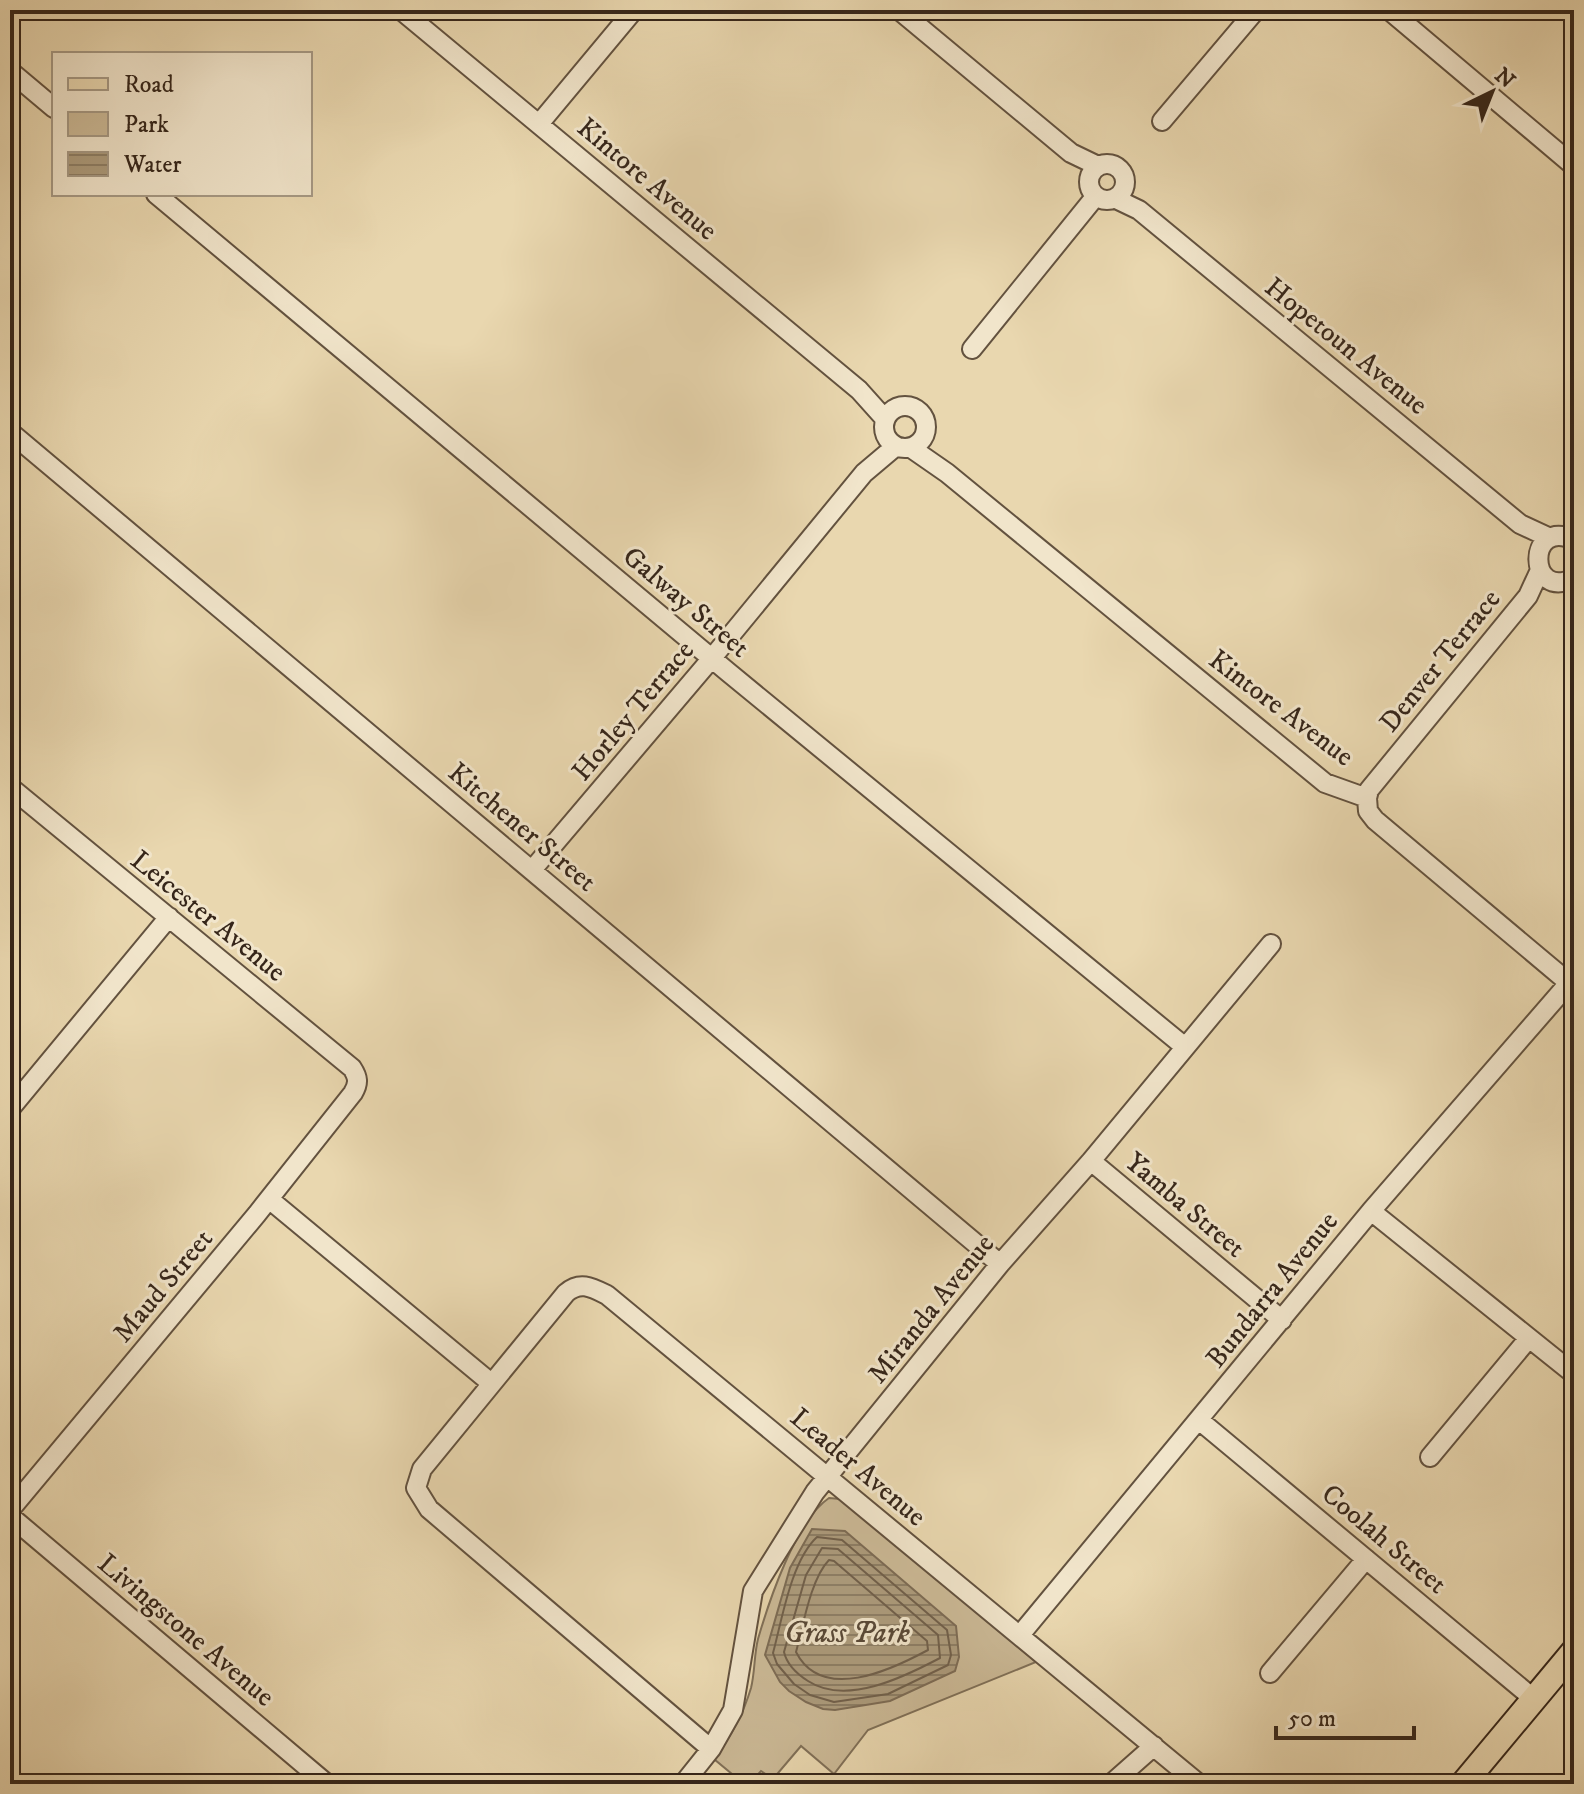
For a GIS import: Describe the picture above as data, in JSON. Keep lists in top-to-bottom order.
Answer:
{
  "streets": {
    "street": [
      "Kintore Avenue",
      "Hopetoun Avenue",
      "Galway Street",
      "Denver Terrace",
      "Horley Terrace",
      "Kitchener Street",
      "Leicester Avenue",
      "Yamba Street",
      "Maud Street",
      "Bundarra Avenue",
      "Miranda Avenue",
      "Leader Avenue",
      "Coolah Street",
      "Livingstone Avenue"
    ]
  },
  "crossings": [
    ["Kintore Avenue", "Denver Terrace"],
    ["Kintore Avenue", "Horley Terrace"],
    ["Kintore Avenue", "Bundarra Avenue"],
    ["Hopetoun Avenue", "Denver Terrace"],
    ["Galway Street", "Horley Terrace"],
    ["Galway Street", "Miranda Avenue"],
    ["Horley Terrace", "Kitchener Street"],
    ["Kitchener Street", "Miranda Avenue"],
    ["Leicester Avenue", "Maud Street"],
    ["Yamba Street", "Bundarra Avenue"],
    ["Yamba Street", "Miranda Avenue"],
    ["Maud Street", "Livingstone Avenue"],
    ["Bundarra Avenue", "Leader Avenue"],
    ["Bundarra Avenue", "Coolah Street"],
    ["Miranda Avenue", "Leader Avenue"]
  ],
  "water": ["Grass Park"],
  "legend": ["Road", "Park", "Water"],
  "scale_bar": "50 m",
  "north": "top right"
}
